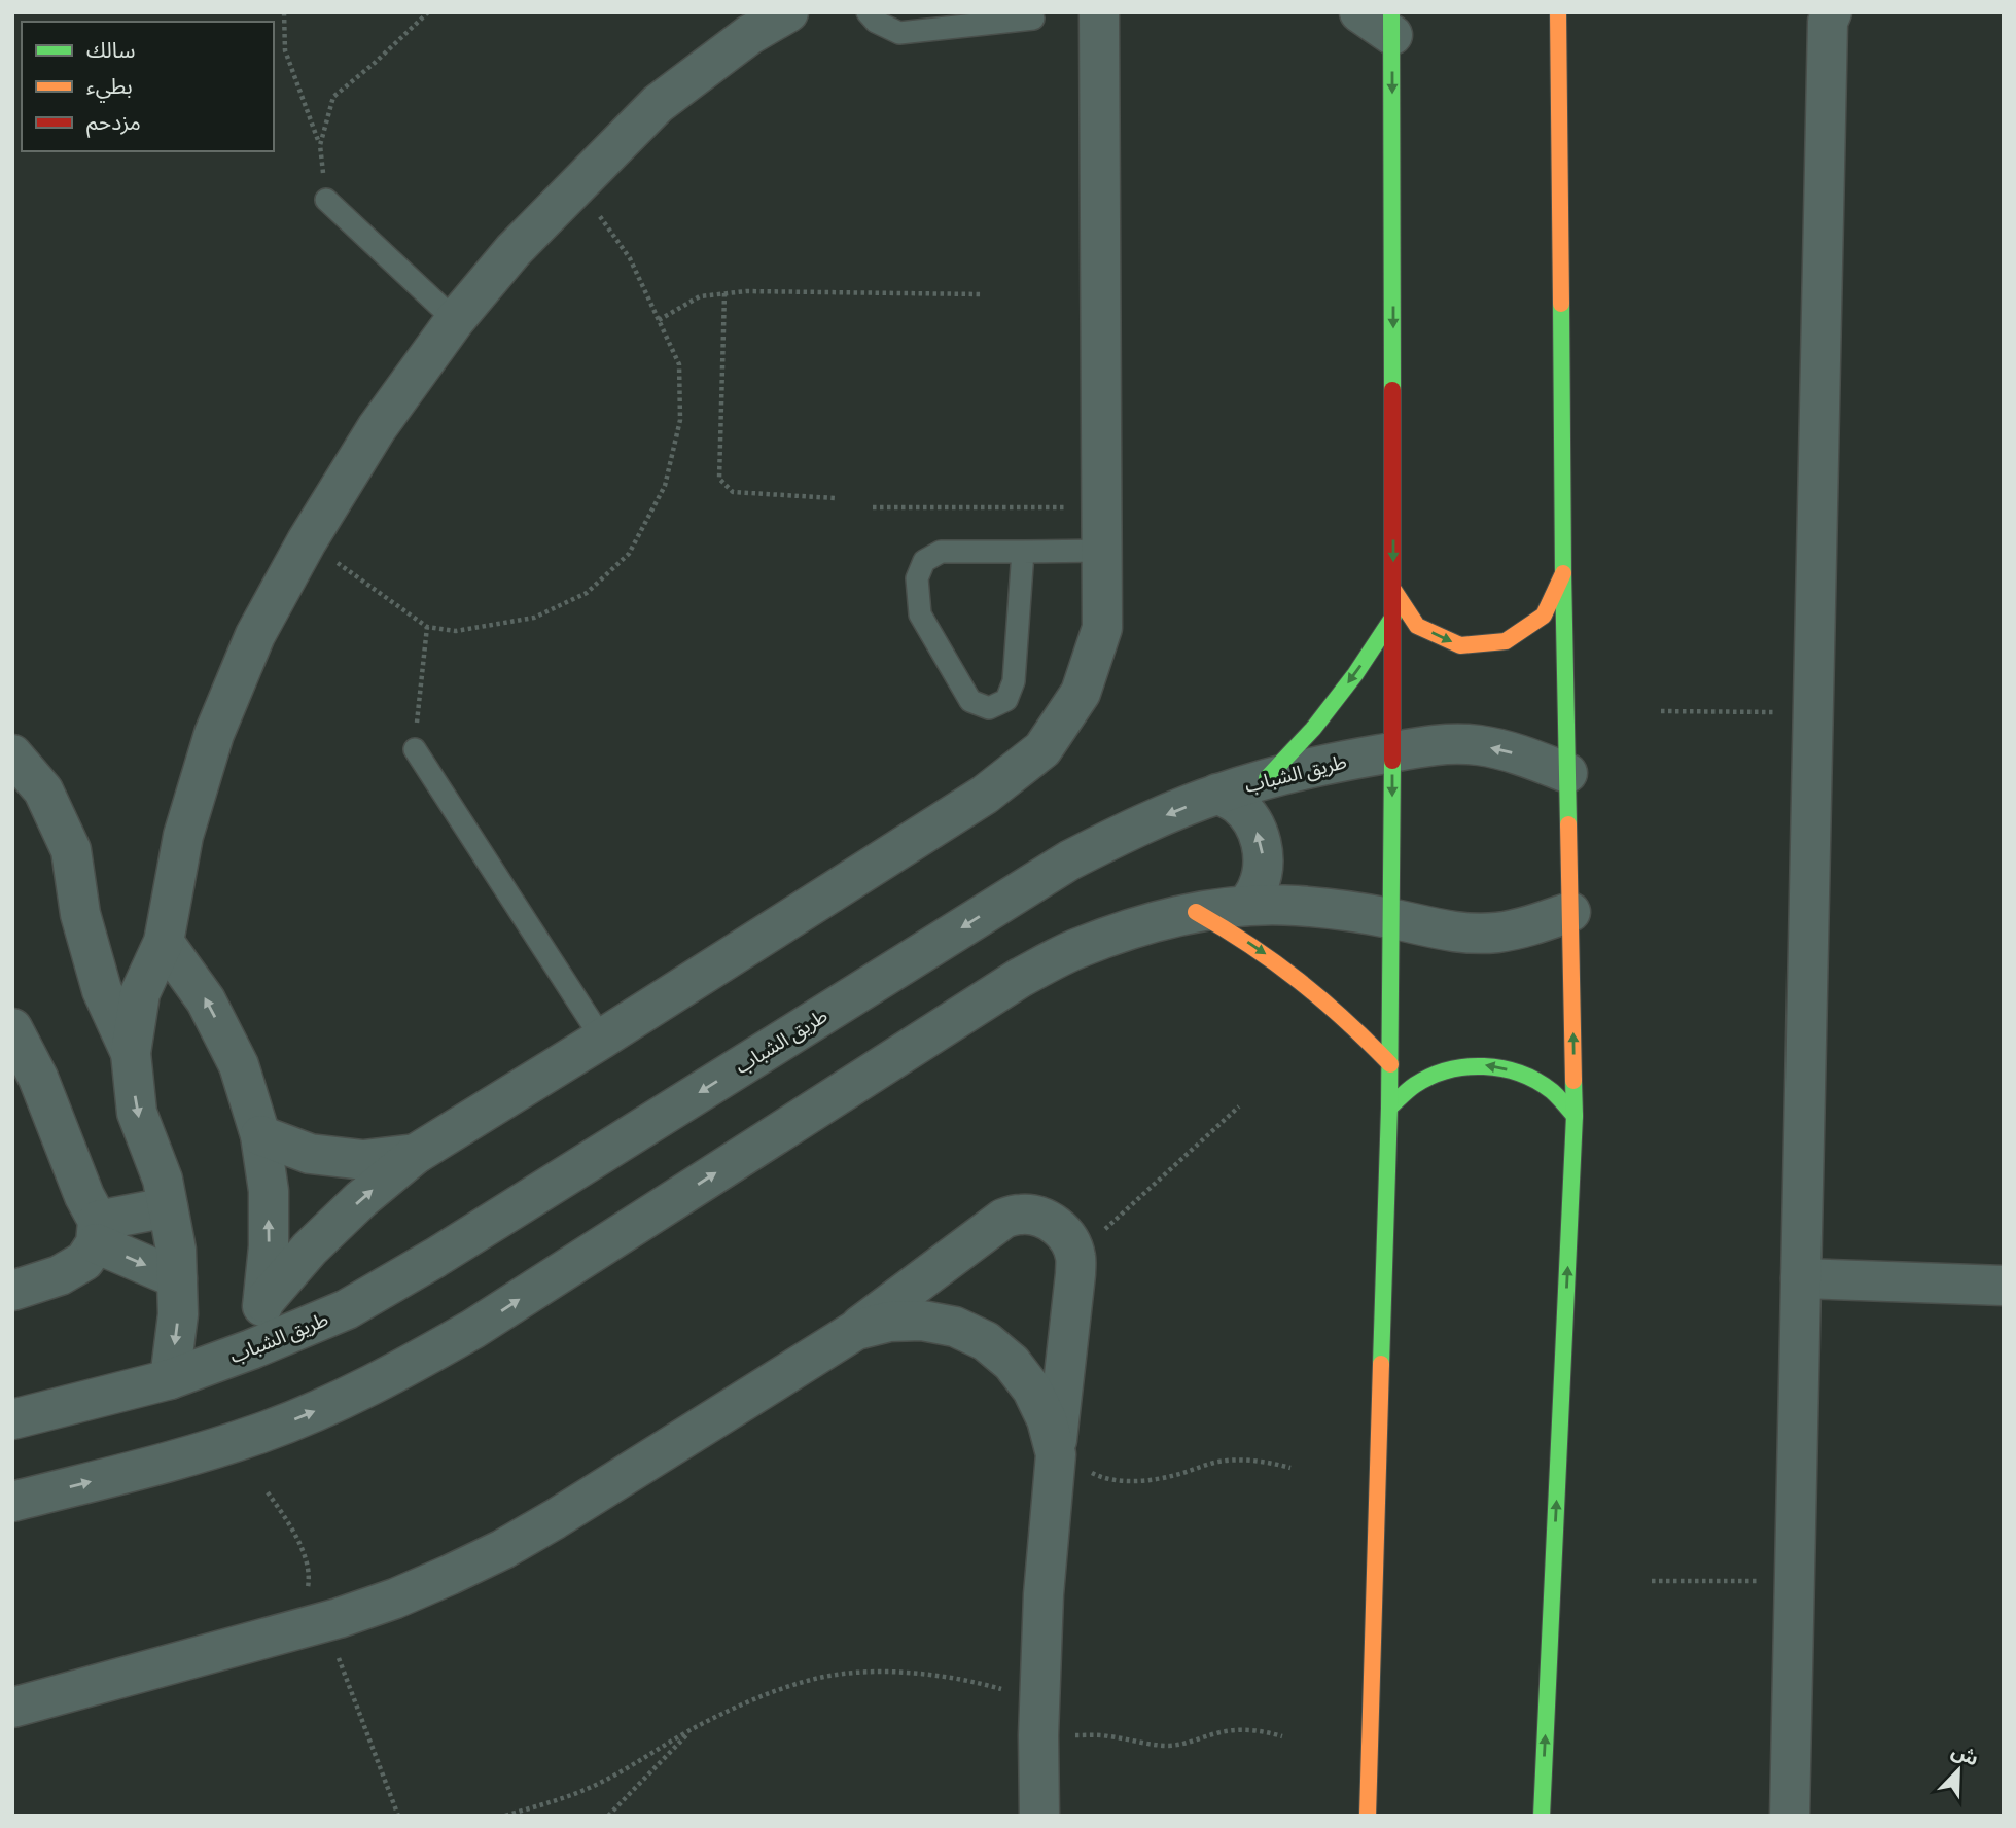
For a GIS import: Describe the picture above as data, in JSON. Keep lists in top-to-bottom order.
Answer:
{
  "streets": {
    "street": ["طريق الشباب"]
  },
  "legend": ["سالك", "بطيء", "مزدحم"],
  "north": "top right"
}
